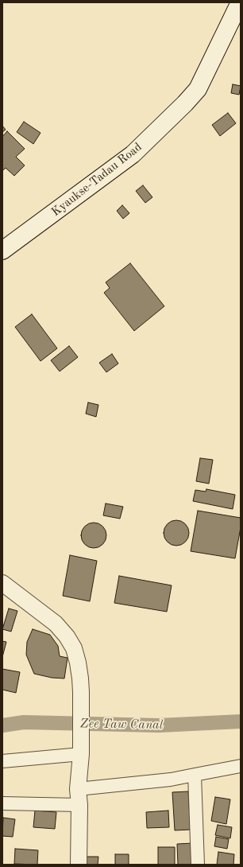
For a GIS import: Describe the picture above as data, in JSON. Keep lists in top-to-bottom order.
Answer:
{
  "streets": {
    "main road": ["Kyaukse-Tadau Road"]
  },
  "water": ["Zee Taw Canal"]
}
